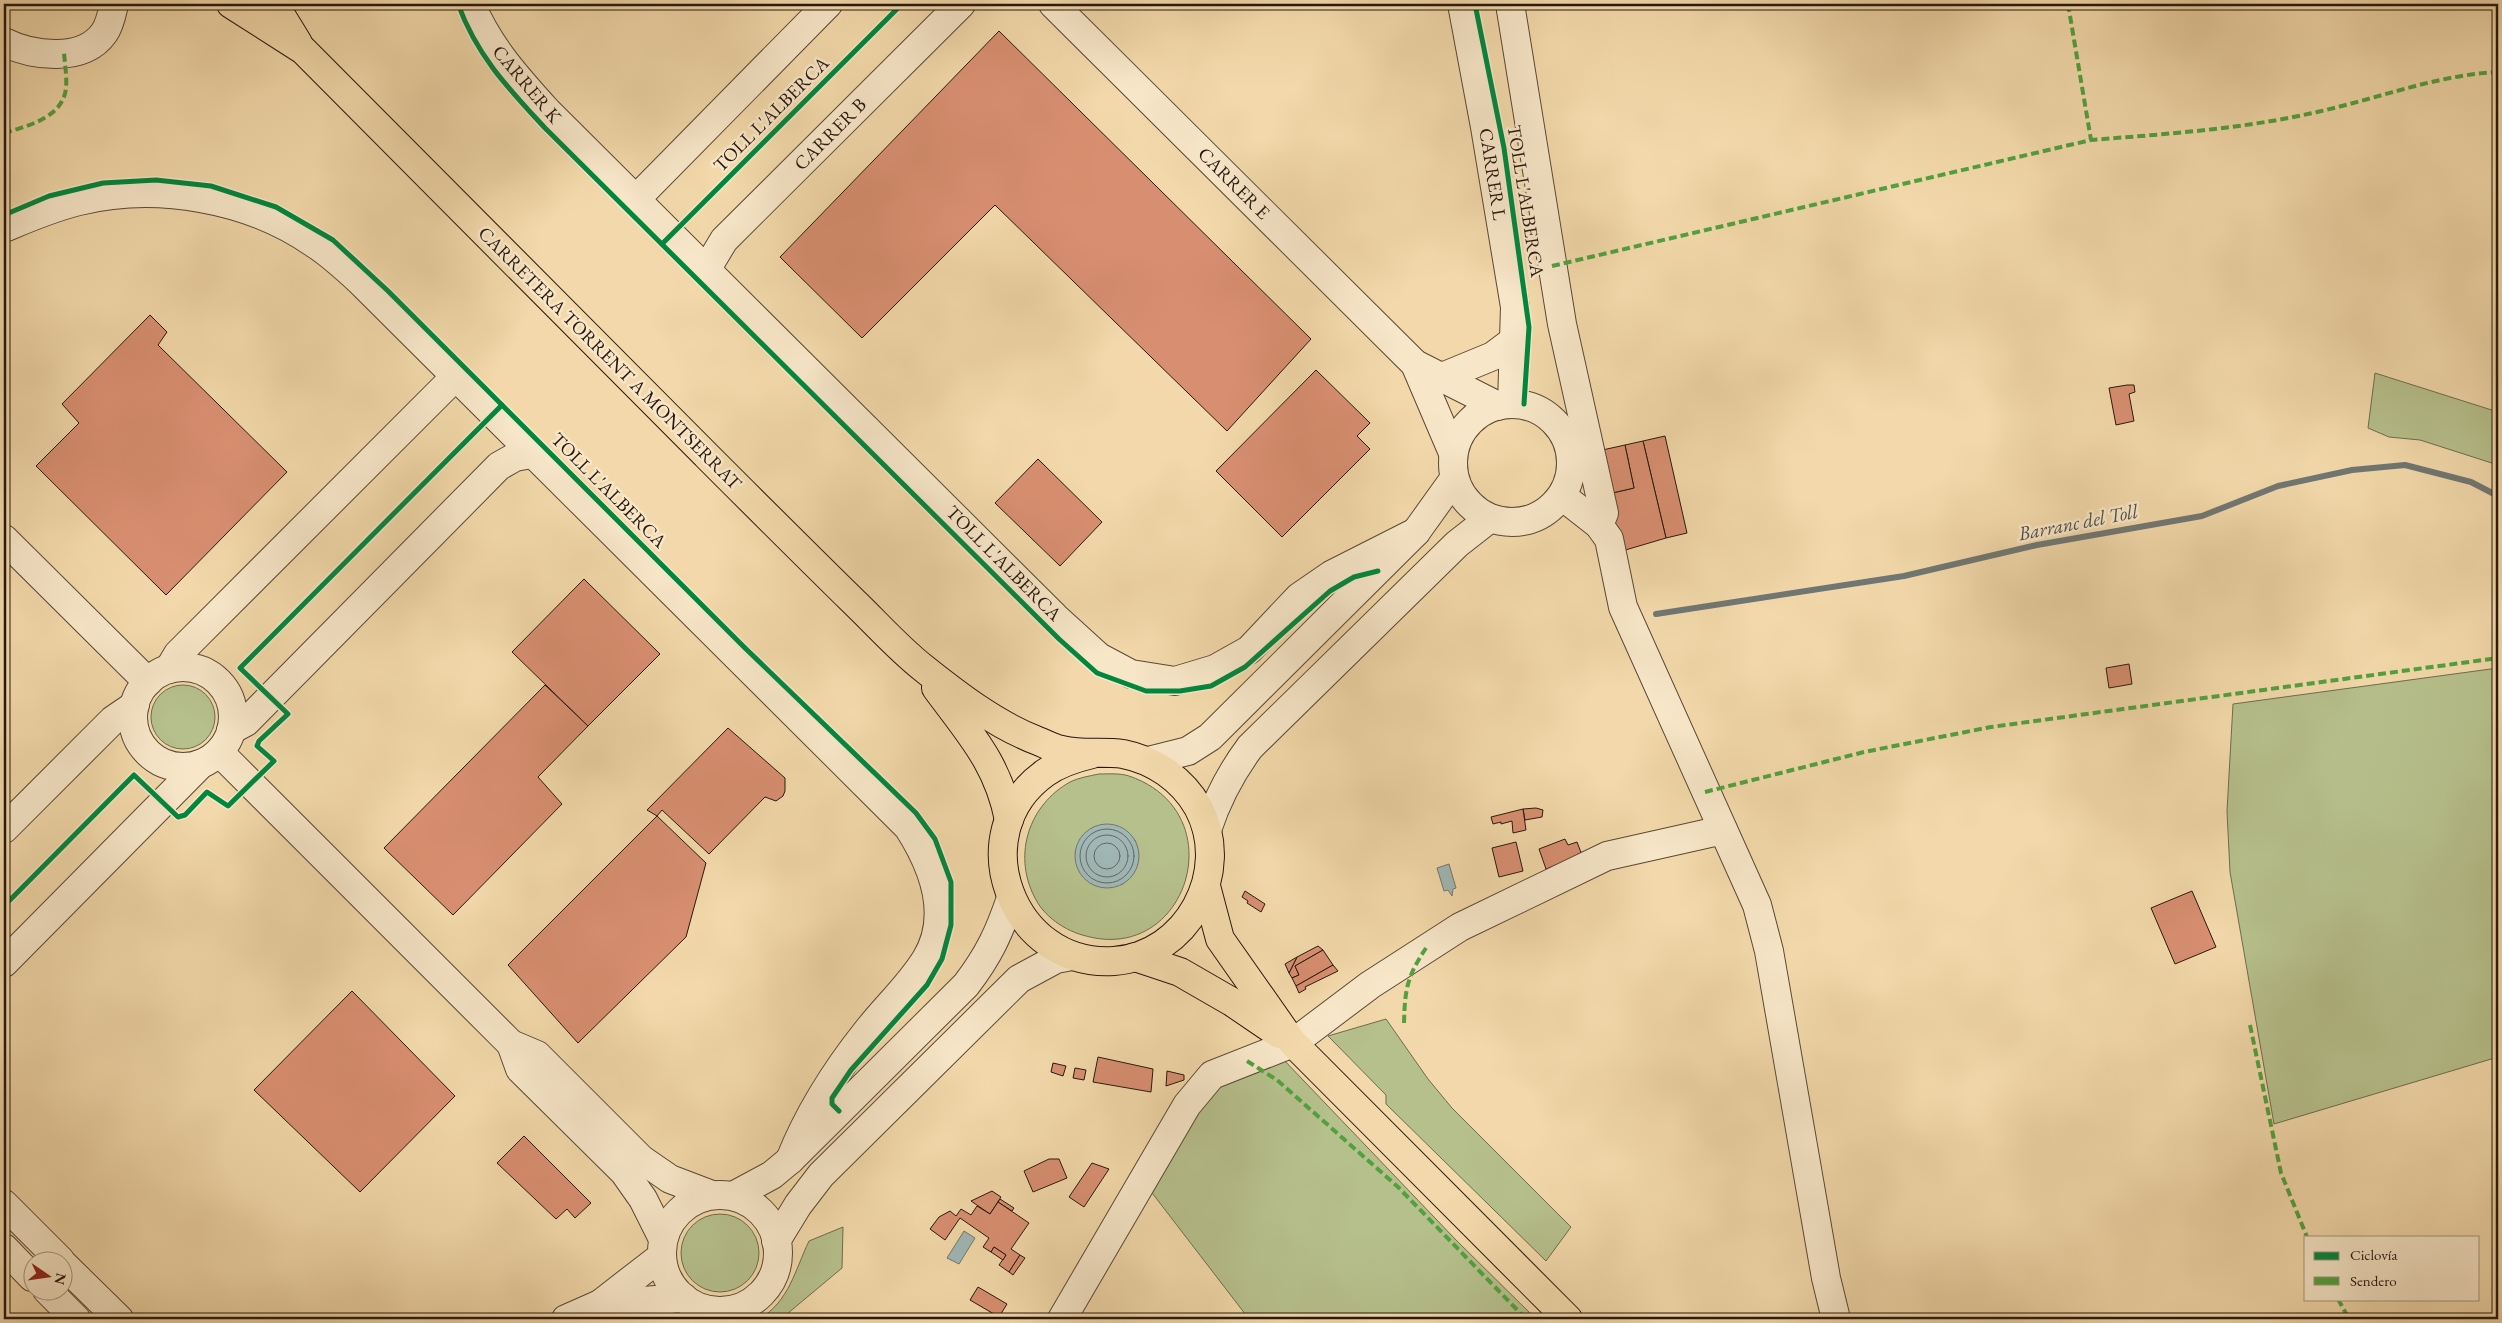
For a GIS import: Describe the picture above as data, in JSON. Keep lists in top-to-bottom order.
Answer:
{
  "streets": {
    "main road": ["CARRETERA TORRENT A MONTSERRAT"],
    "street": [
      "CARRER K",
      "CARRER B",
      "CARRER L",
      "CARRER E"
    ],
    "cycle path": ["TOLL L'ALBERCA"]
  },
  "crossings": [
    ["CARRER K", "CARRER B"]
  ],
  "water": ["Barranc del Toll"],
  "legend": ["Ciclovía", "Sendero"],
  "north": "right"
}
